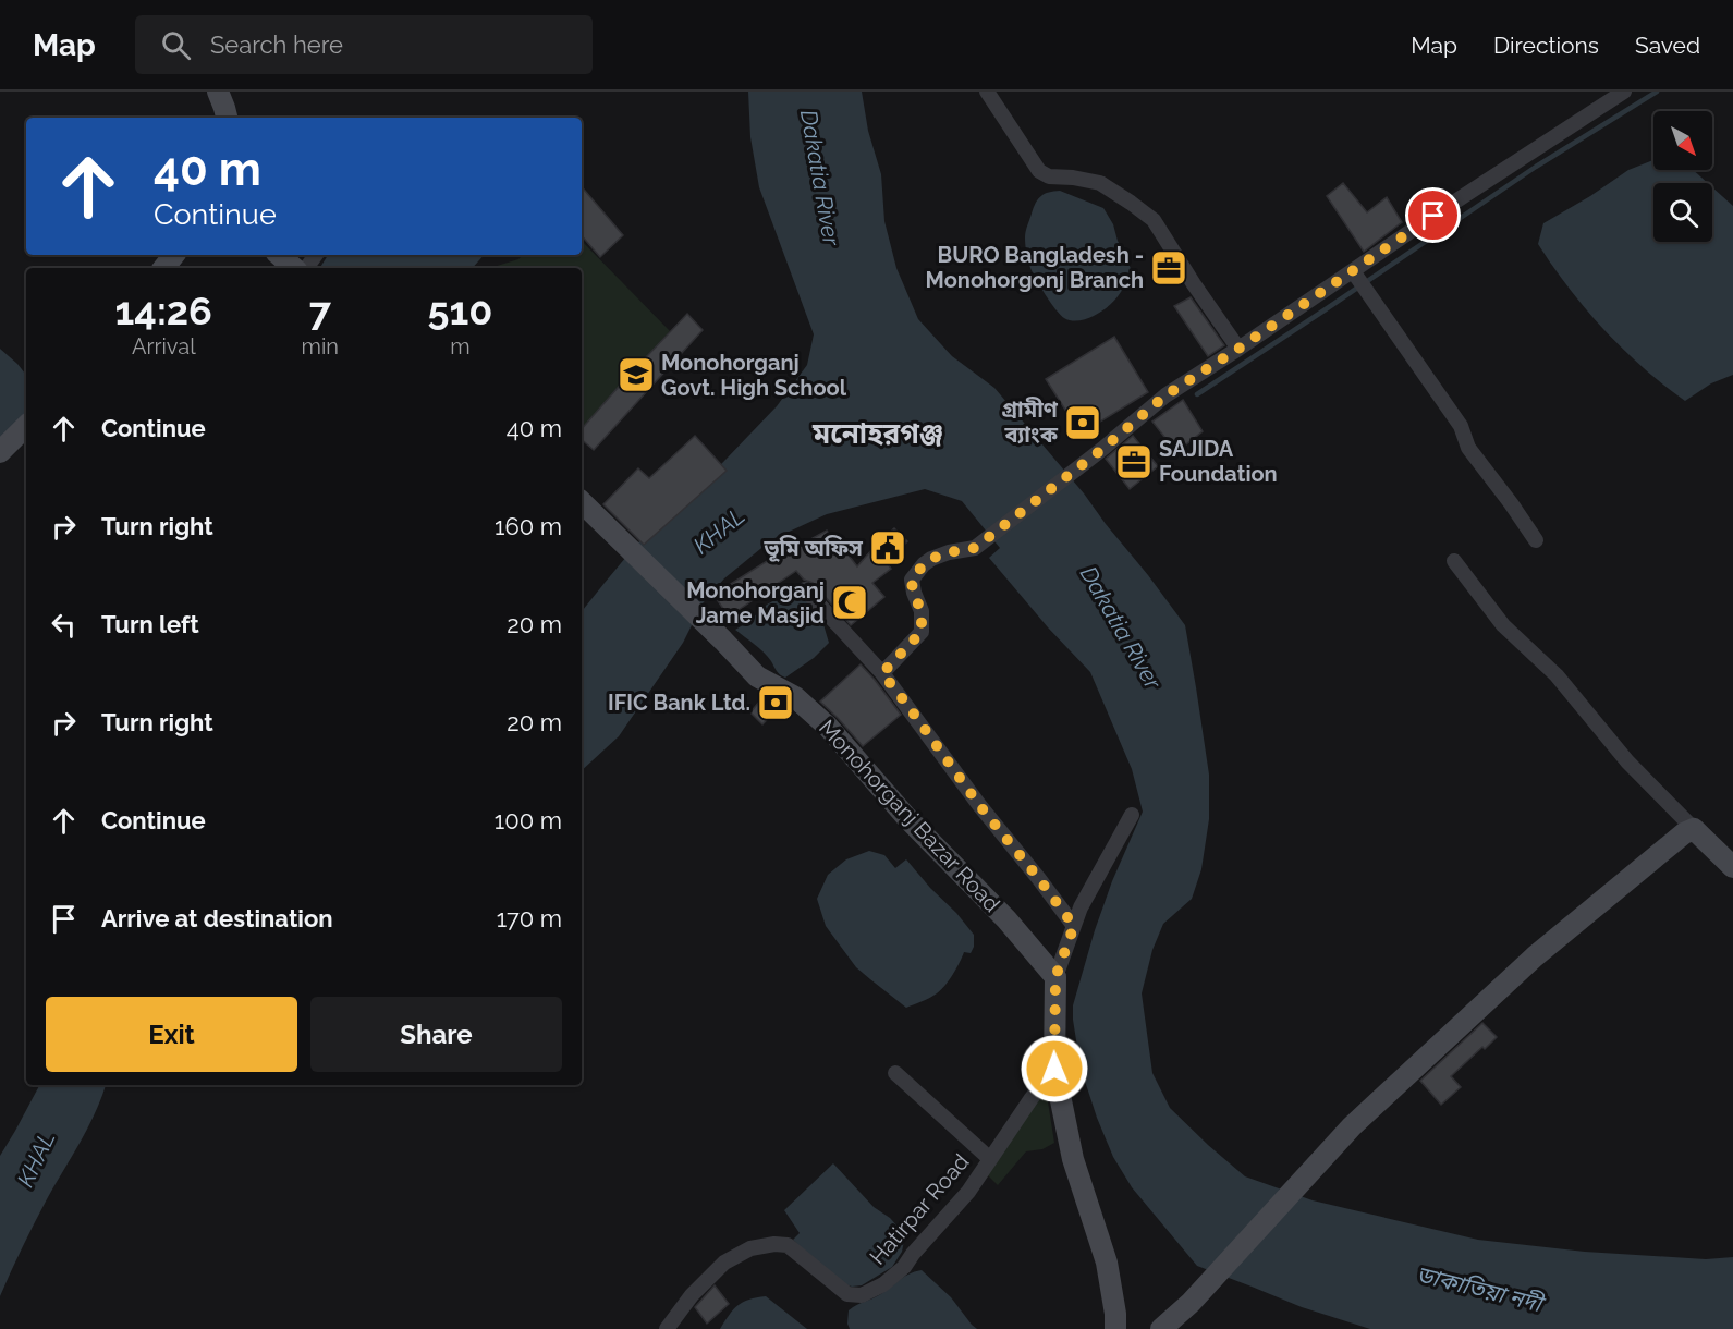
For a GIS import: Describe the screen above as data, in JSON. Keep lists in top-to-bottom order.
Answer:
{
  "streets": {
    "street": ["Monohorganj Bazar Road", "Hatirpar Road"]
  },
  "districts": ["মনোহরগঞ্জ"],
  "water": ["Dakatia River", "KHAL", "ডাকাতিয়া নদী"],
  "places": {
    "office": ["BURO Bangladesh - Monohorgonj Branch", "SAJIDA Foundation"],
    "school or university": ["Monohorganj Govt. High School"],
    "bank": ["গ্রামীণ ব্যাংক", "IFIC Bank Ltd."],
    "public building": ["ভূমি অফিস"],
    "mosque": ["Monohorganj Jame Masjid"]
  },
  "north": "bottom right",
  "page": {
    "header": "Map",
    "search": "Search here",
    "nav": ["Map", "Directions", "Saved"],
    "turn": ["40 m", "Continue"],
    "eta": [
      "14:26",
      "Arrival",
      "7",
      "min",
      "510",
      "m"
    ],
    "list": [
      {
        "name": "Continue",
        "value": "40 m"
      },
      {
        "name": "Turn right",
        "value": "160 m"
      },
      {
        "name": "Turn left",
        "value": "20 m"
      },
      {
        "name": "Turn right",
        "value": "20 m"
      },
      {
        "name": "Continue",
        "value": "100 m"
      },
      {
        "name": "Arrive at destination",
        "value": "170 m"
      }
    ],
    "buttons": ["Exit", "Share"]
  }
}
